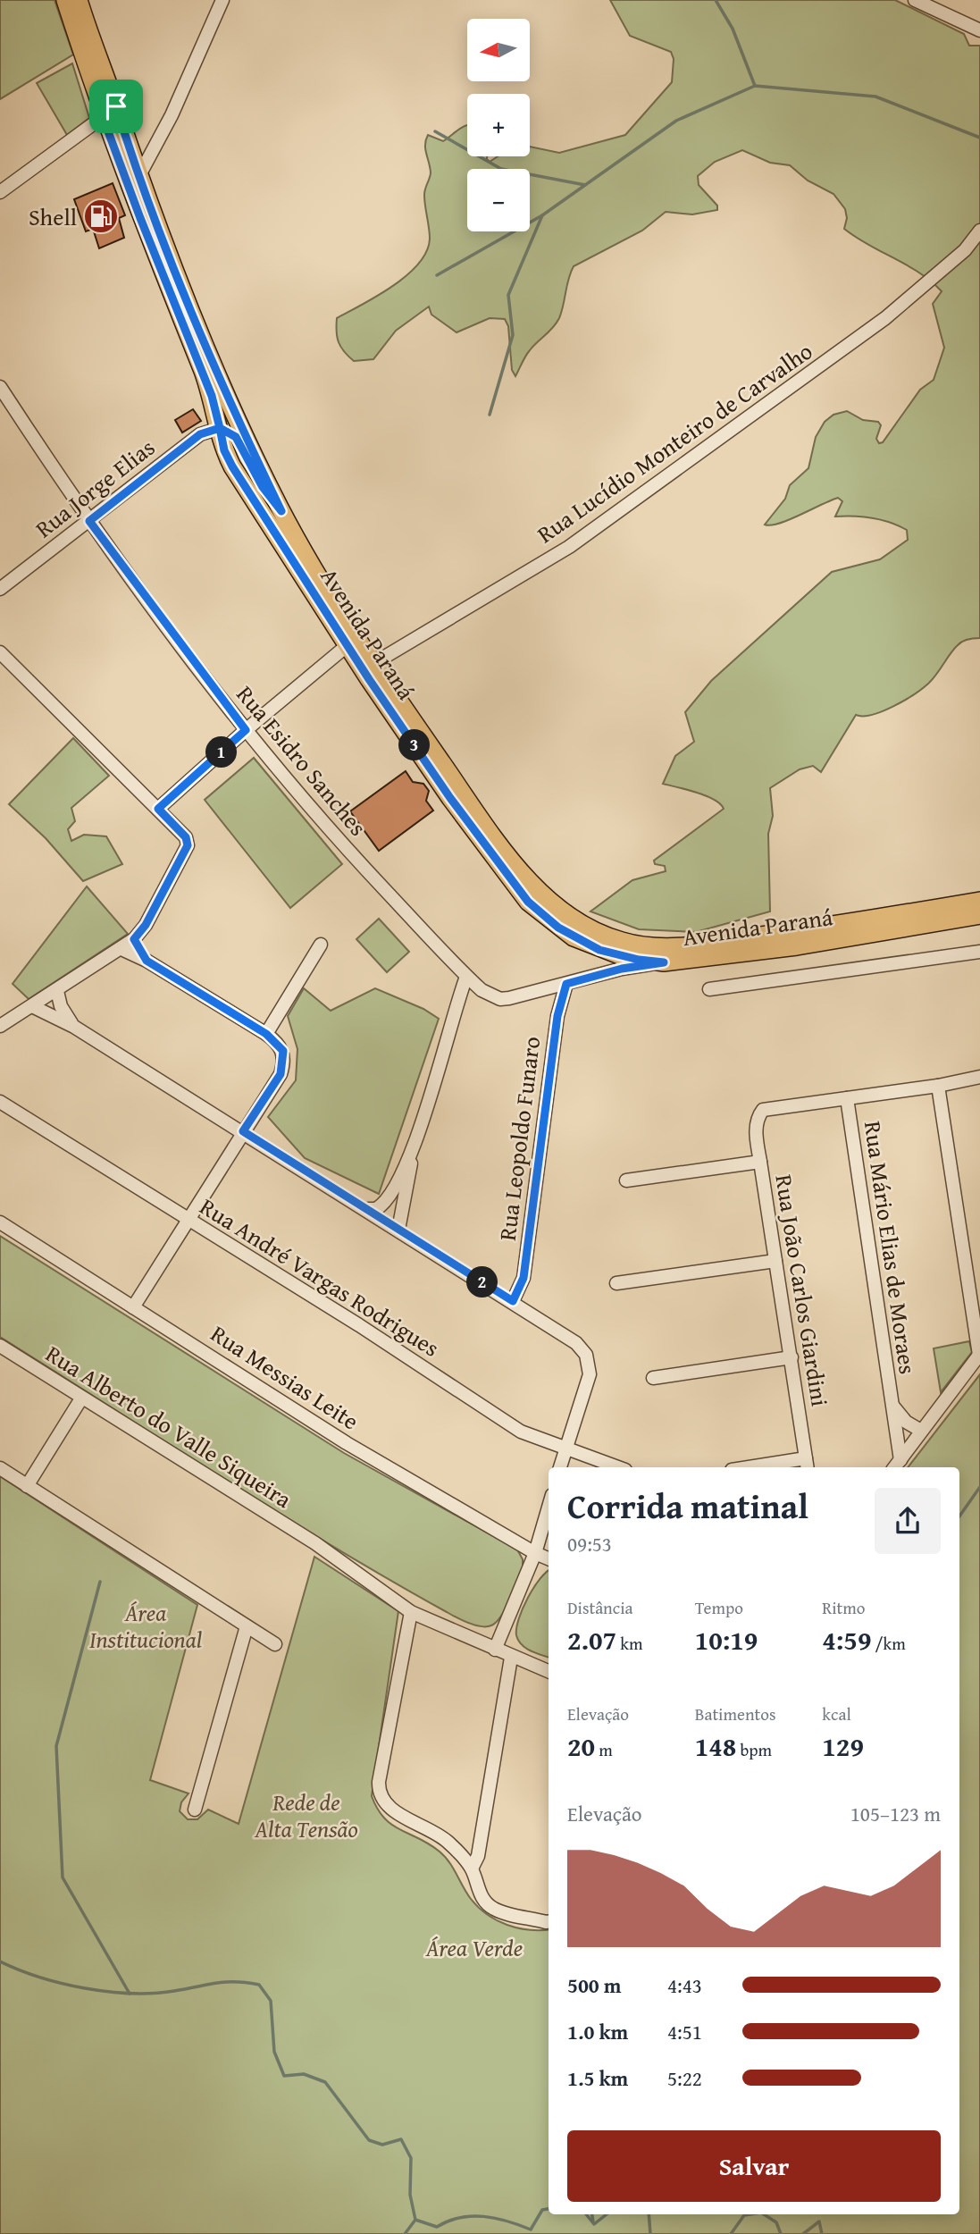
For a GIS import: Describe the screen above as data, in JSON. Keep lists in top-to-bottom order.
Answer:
{
  "streets": {
    "main road": ["Avenida Paraná"],
    "street": [
      "Rua Lucídio Monteiro de Carvalho",
      "Rua Jorge Elias",
      "Rua Esidro Sanches",
      "Rua Leopoldo Funaro",
      "Rua Mário Elias de Moraes",
      "Rua André Vargas Rodrigues",
      "Rua João Carlos Giardini",
      "Rua Messias Leite",
      "Rua Alberto do Valle Siqueira"
    ]
  },
  "crossings": [
    ["Rua Lucídio Monteiro de Carvalho", "Avenida Paraná"],
    ["Rua Jorge Elias", "Avenida Paraná"],
    ["Rua Jorge Elias", "Rua Esidro Sanches"],
    ["Avenida Paraná", "Rua Esidro Sanches"],
    ["Rua Esidro Sanches", "Rua Leopoldo Funaro"],
    ["Rua Mário Elias de Moraes", "Rua João Carlos Giardini"]
  ],
  "parks": ["Área Institucional", "Rede de Alta Tensão", "Área Verde"],
  "places": {
    "fuel station": ["Shell"]
  },
  "north": "left",
  "page": {
    "map_buttons": ["+", "−"],
    "pins": ["3", "1", "2"],
    "heading": ["Corrida matinal", "09:53"],
    "stats": [
      ["Distância", "2.07 km"],
      ["Tempo", "10:19"],
      ["Ritmo", "4:59 /km"],
      ["Elevação", "20 m"],
      ["Batimentos", "148 bpm"],
      ["kcal", "129"]
    ],
    "chart": ["Elevação", "105–123 m"],
    "list": [
      {
        "name": "500 m",
        "note": "4:43"
      },
      {
        "name": "1.0 km",
        "note": "4:51"
      },
      {
        "name": "1.5 km",
        "note": "5:22"
      }
    ],
    "buttons": "Salvar"
  }
}
